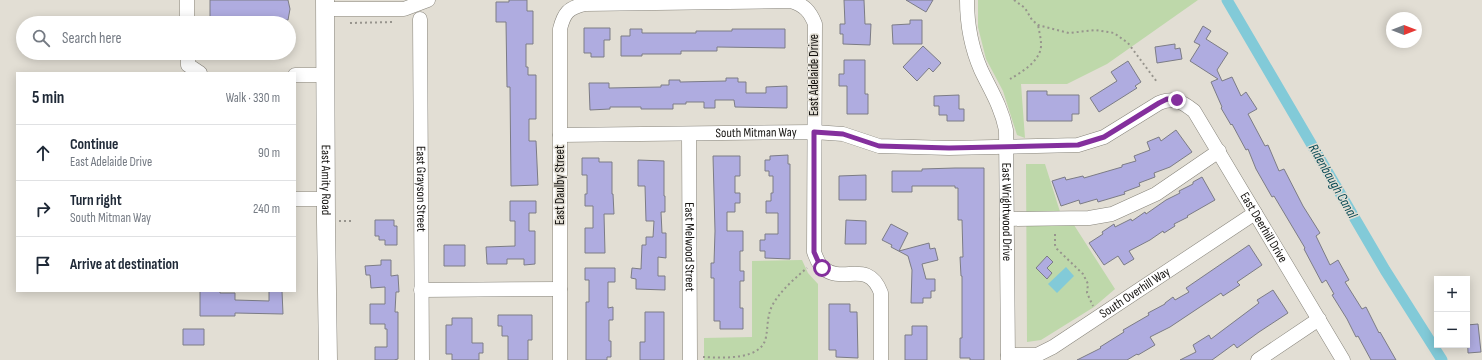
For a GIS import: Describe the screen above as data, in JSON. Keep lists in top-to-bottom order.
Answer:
{
  "streets": {
    "main road": ["East Amity Road"],
    "street": [
      "East Adelaide Drive",
      "South Mitman Way",
      "East Daulby Street",
      "East Grayson Street",
      "East Wrightwood Drive",
      "East Deerhill Drive",
      "East Melwood Street",
      "South Overhill Way"
    ]
  },
  "crossings": [
    ["East Adelaide Drive", "South Mitman Way"],
    ["East Adelaide Drive", "East Daulby Street"],
    ["South Mitman Way", "East Daulby Street"],
    ["South Mitman Way", "East Wrightwood Drive"],
    ["South Mitman Way", "East Deerhill Drive"],
    ["South Mitman Way", "East Melwood Street"],
    ["East Wrightwood Drive", "South Overhill Way"],
    ["East Deerhill Drive", "South Overhill Way"]
  ],
  "water": ["Ridenbaugh Canal"],
  "north": "right",
  "page": {
    "search": "Search here",
    "heading": ["5 min", "Walk · 330 m"],
    "list": [
      ["Continue", "East Adelaide Drive", "90 m"],
      ["Turn right", "South Mitman Way", "240 m"],
      "Arrive at destination"
    ],
    "map_buttons": ["+", "−"]
  }
}
